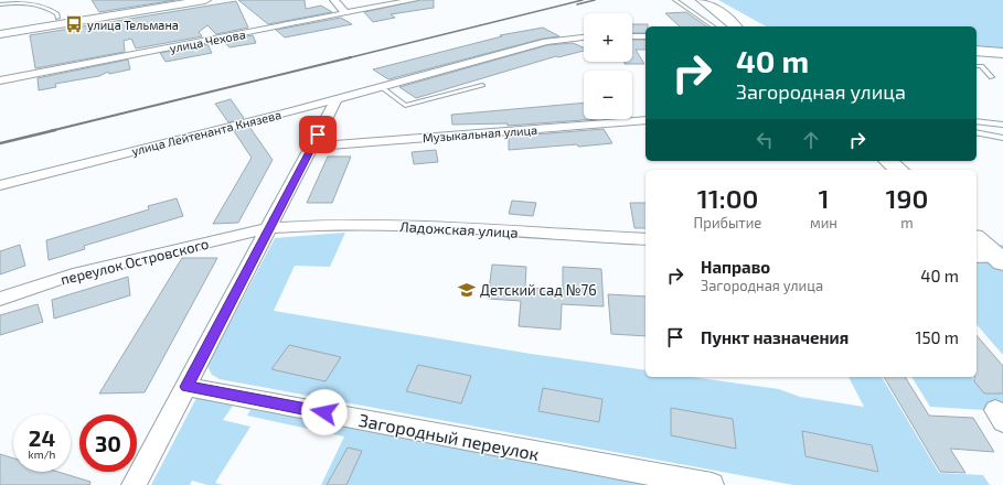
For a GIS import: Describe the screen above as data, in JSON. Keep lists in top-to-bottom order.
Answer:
{
  "streets": {
    "street": [
      "улица Чехова",
      "улица Лейтенанта Князева",
      "Музыкальная улица",
      "Ладожская улица",
      "переулок Островского",
      "Загородный переулок"
    ]
  },
  "crossings": [
    ["Ладожская улица", "переулок Островского"]
  ],
  "places": {
    "bus stop": ["улица Тельмана"],
    "school or university": ["Детский сад №76"]
  },
  "page": {
    "map_buttons": ["+", "−"],
    "turn": ["40 m", "Загородная улица"],
    "eta": [
      "11:00",
      "Прибытие",
      "1",
      "мин",
      "190",
      "m"
    ],
    "list": [
      {
        "name": "Направо",
        "note": "Загородная улица",
        "value": "40 m"
      },
      {
        "name": "Пункт назначения",
        "value": "150 m"
      }
    ],
    "speed": "24 km/h",
    "limit": "30"
  }
}
